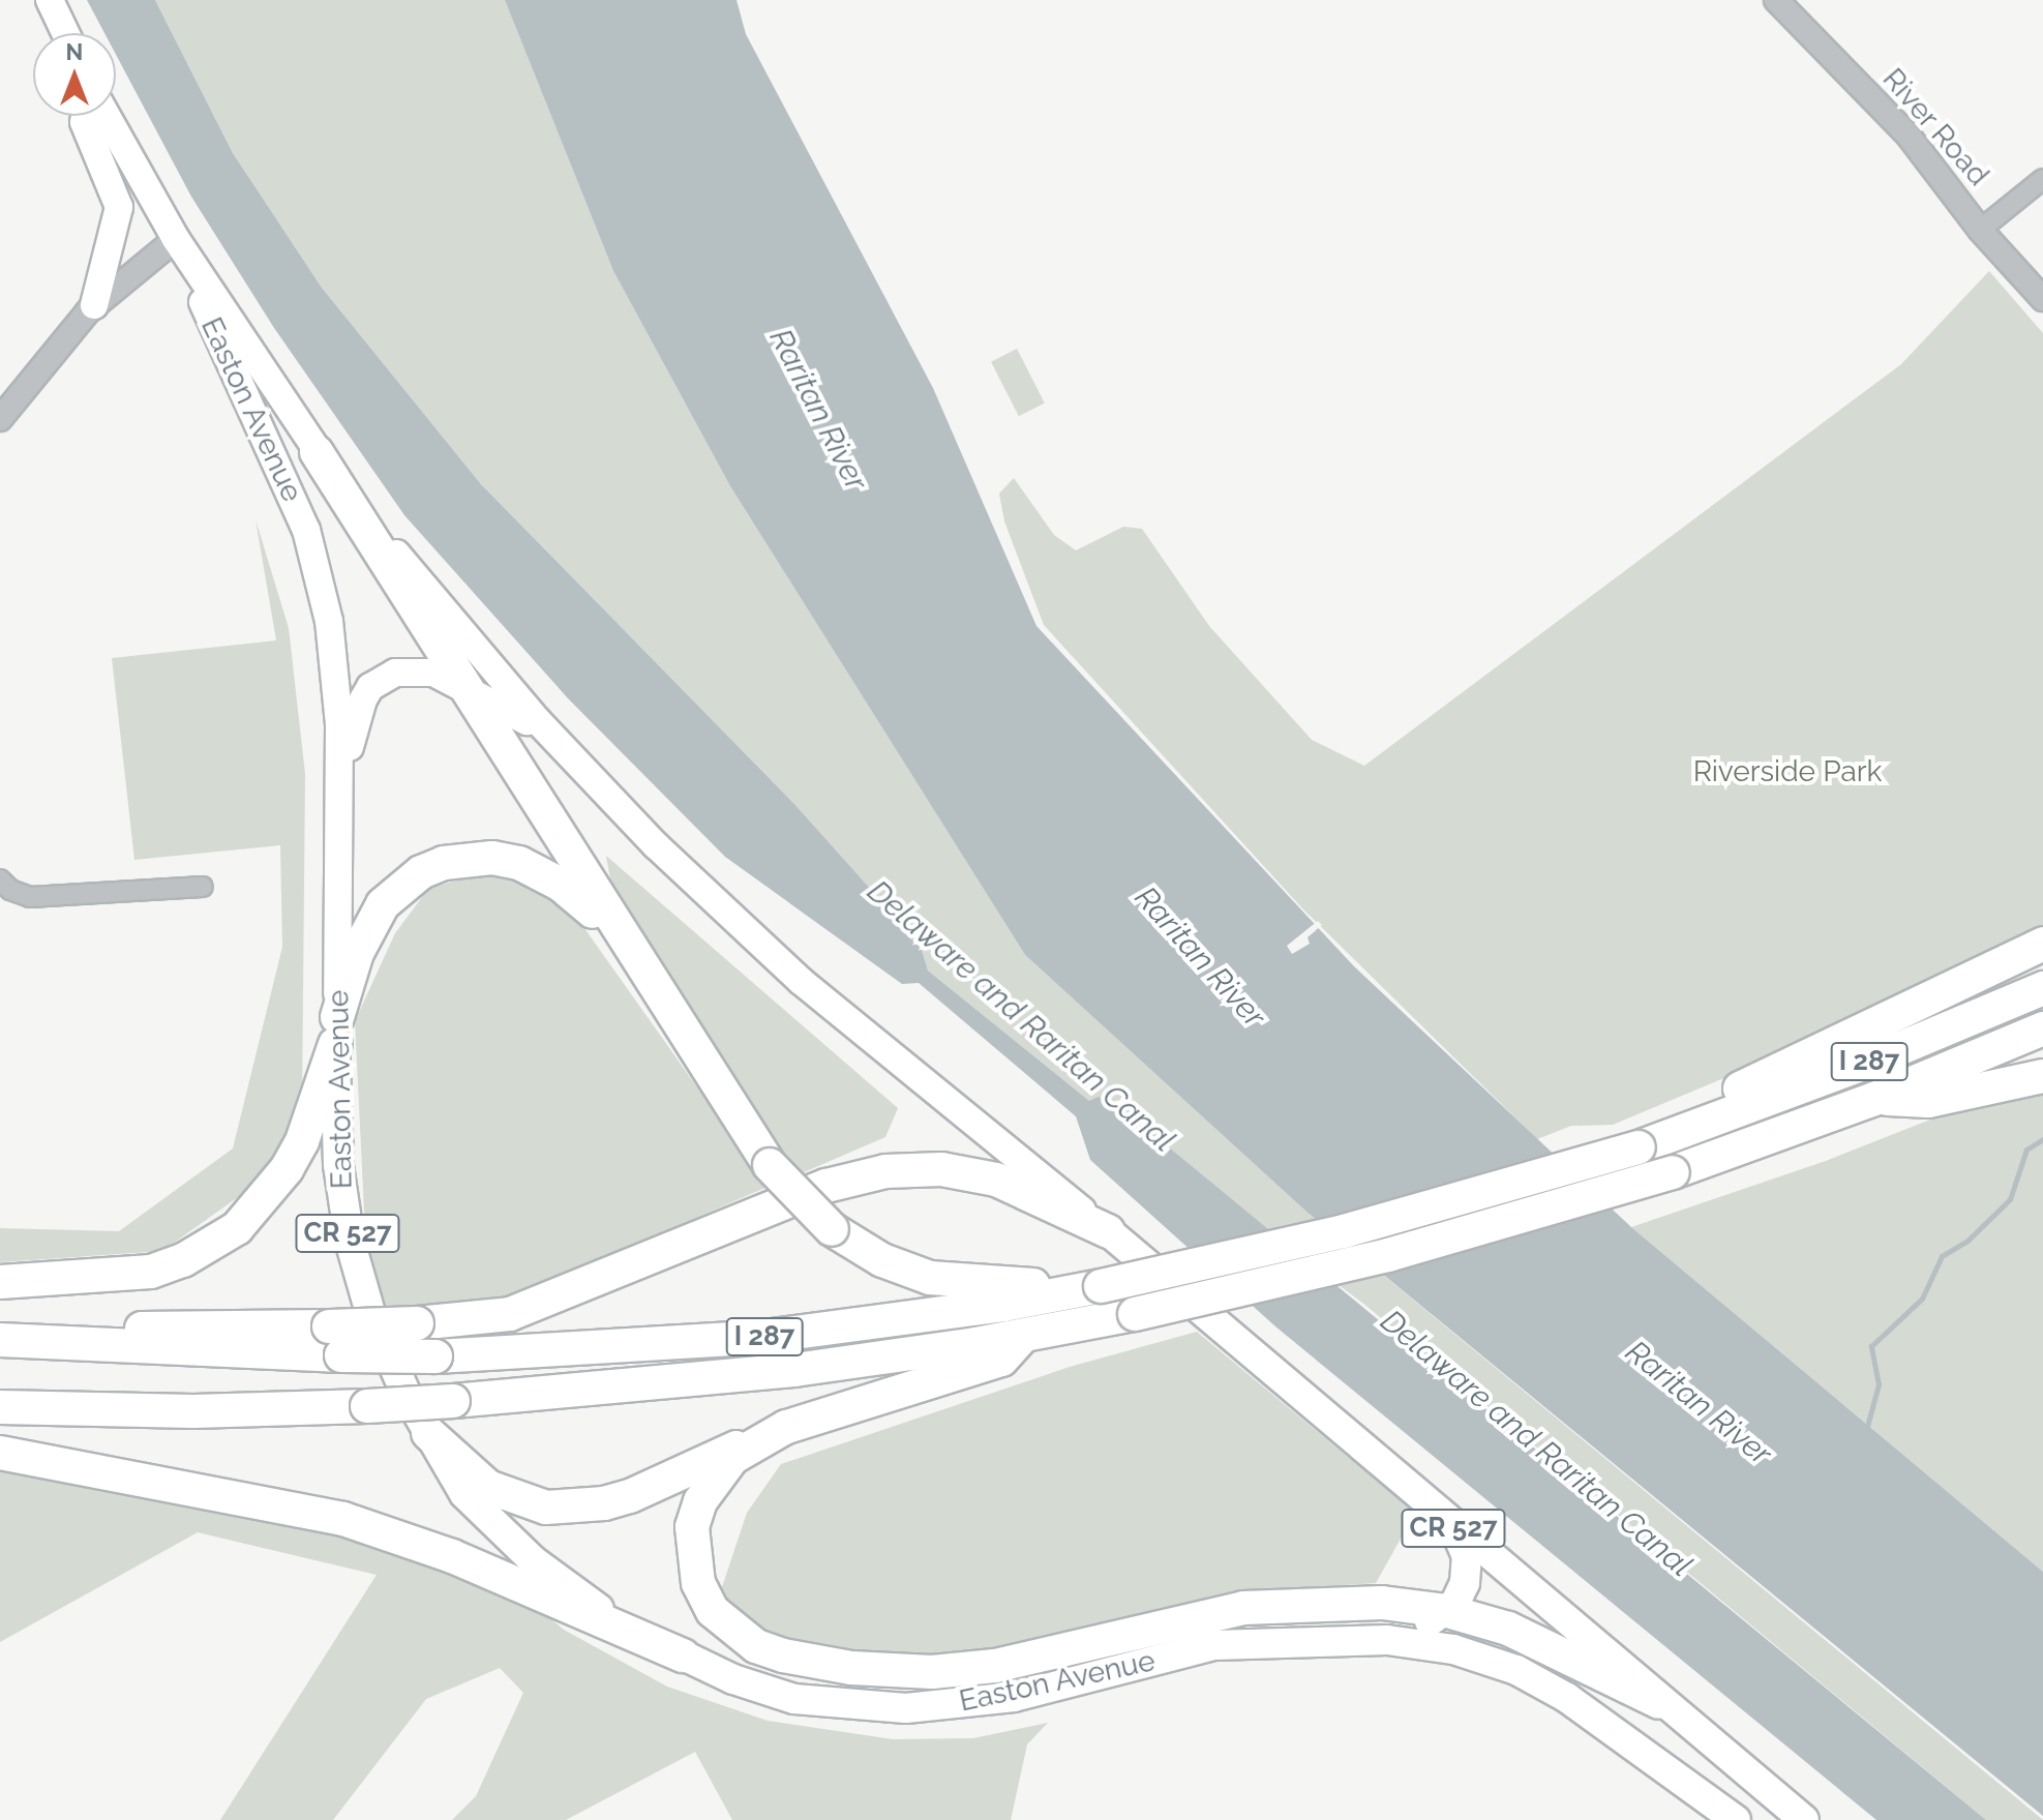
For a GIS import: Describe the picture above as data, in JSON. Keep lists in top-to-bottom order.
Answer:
{
  "streets": {
    "highway": ["I 287"],
    "main road": ["Easton Avenue", "CR 527"],
    "street": ["River Road"]
  },
  "water": ["Raritan River", "Delaware and Raritan Canal"],
  "parks": ["Riverside Park"],
  "north": "top"
}
